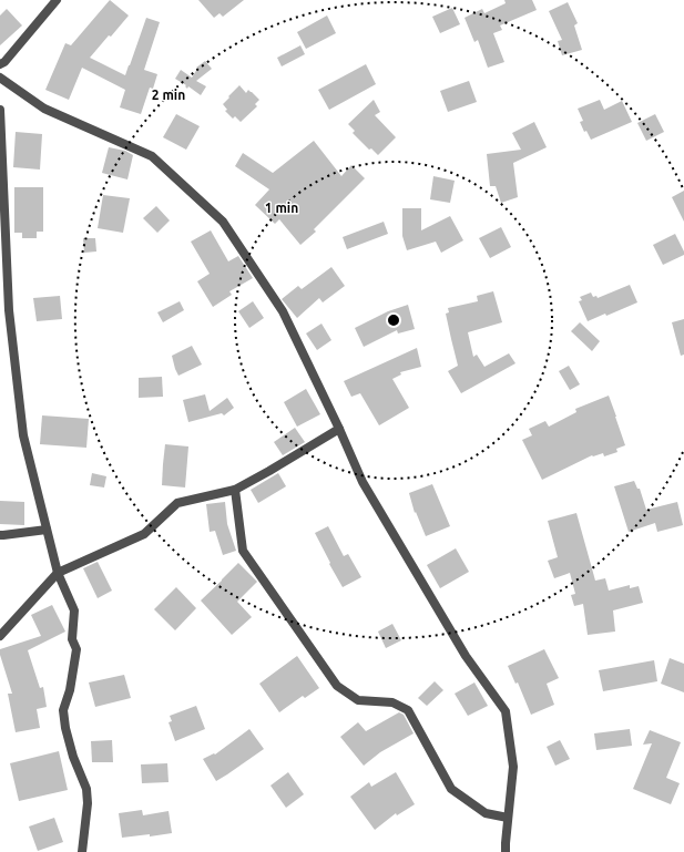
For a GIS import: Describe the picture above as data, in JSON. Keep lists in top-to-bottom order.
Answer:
{
  "rings": ["2 min", "1 min"]
}
